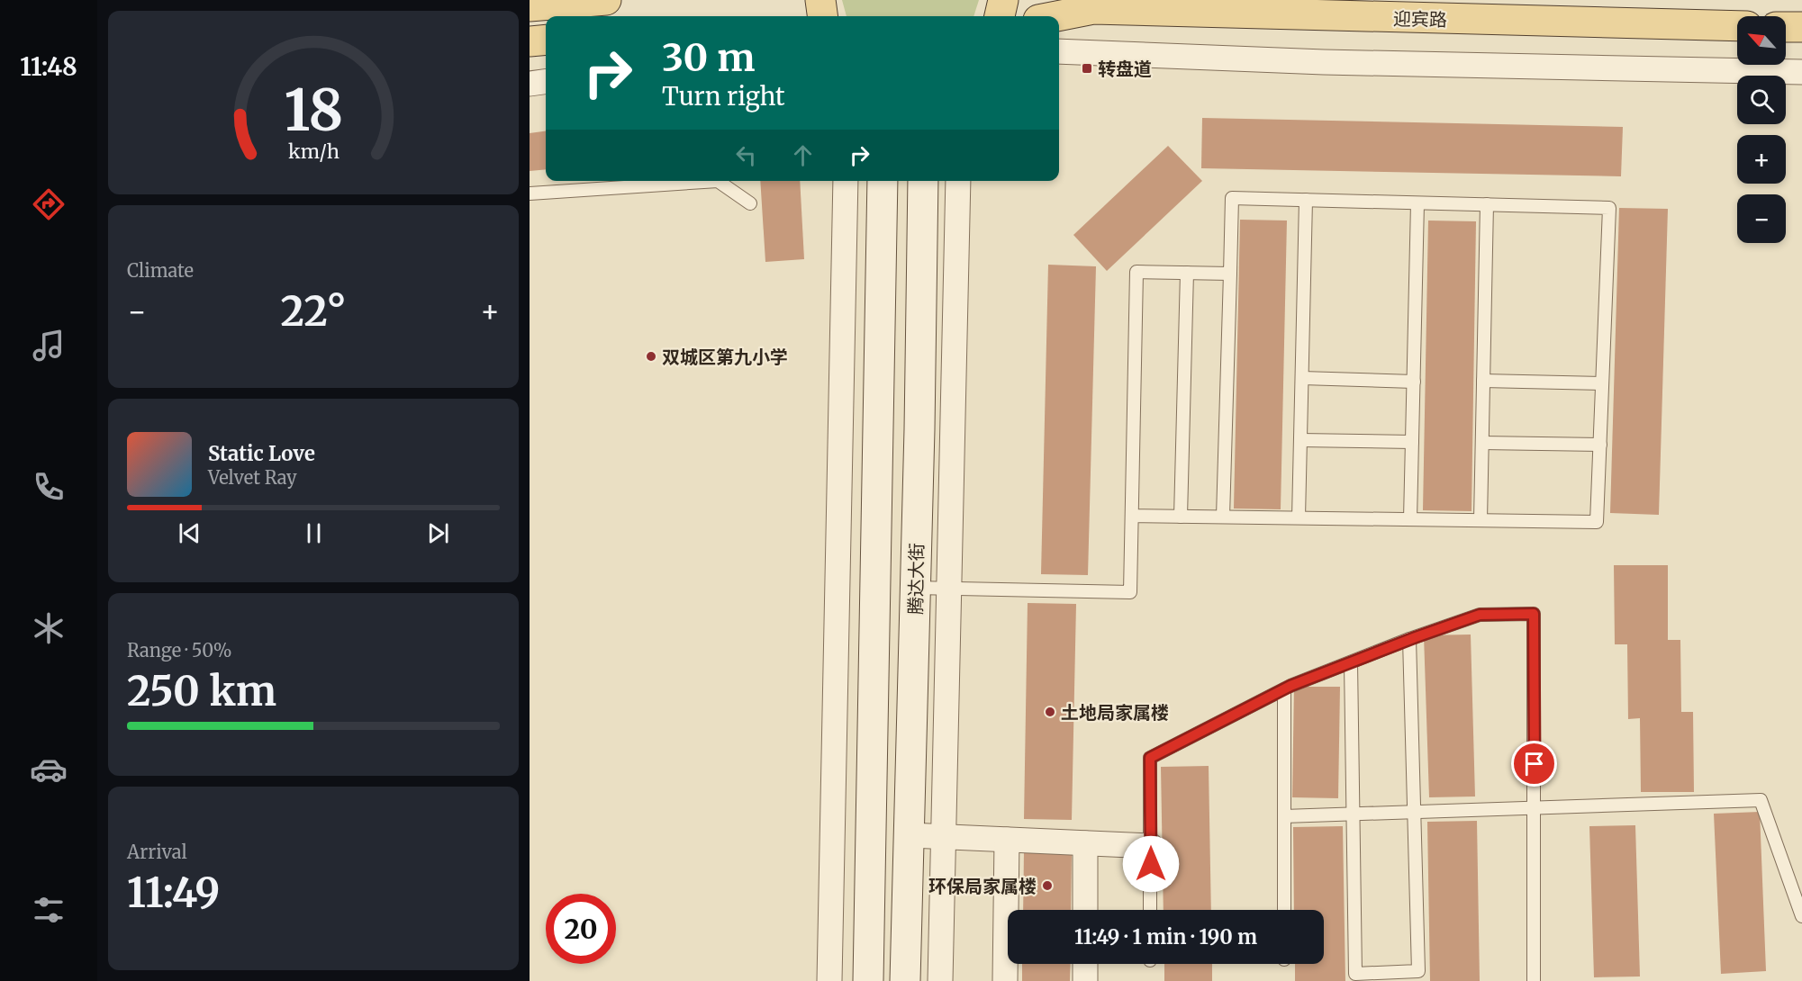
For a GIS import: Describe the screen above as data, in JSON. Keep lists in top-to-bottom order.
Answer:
{
  "streets": {
    "main road": ["迎宾路", "腾达大街"]
  },
  "places": {
    "transit": ["转盘道"],
    "other": ["双城区第九小学", "土地局家属楼", "环保局家属楼"]
  },
  "north": "top left",
  "page": {
    "tabs": "11:48",
    "map_buttons": ["+", "−"],
    "turn": ["30 m", "Turn right"],
    "tile": [
      "Climate",
      ["Range · 50%", "250 km"],
      ["Arrival", "11:49"]
    ],
    "heat": ["−", "22°", "+"],
    "song": ["Static Love", "Velvet Ray"],
    "limit": "20",
    "trip": "11:49 · 1 min · 190 m",
    "gauge": ["18", "km/h"]
  }
}
